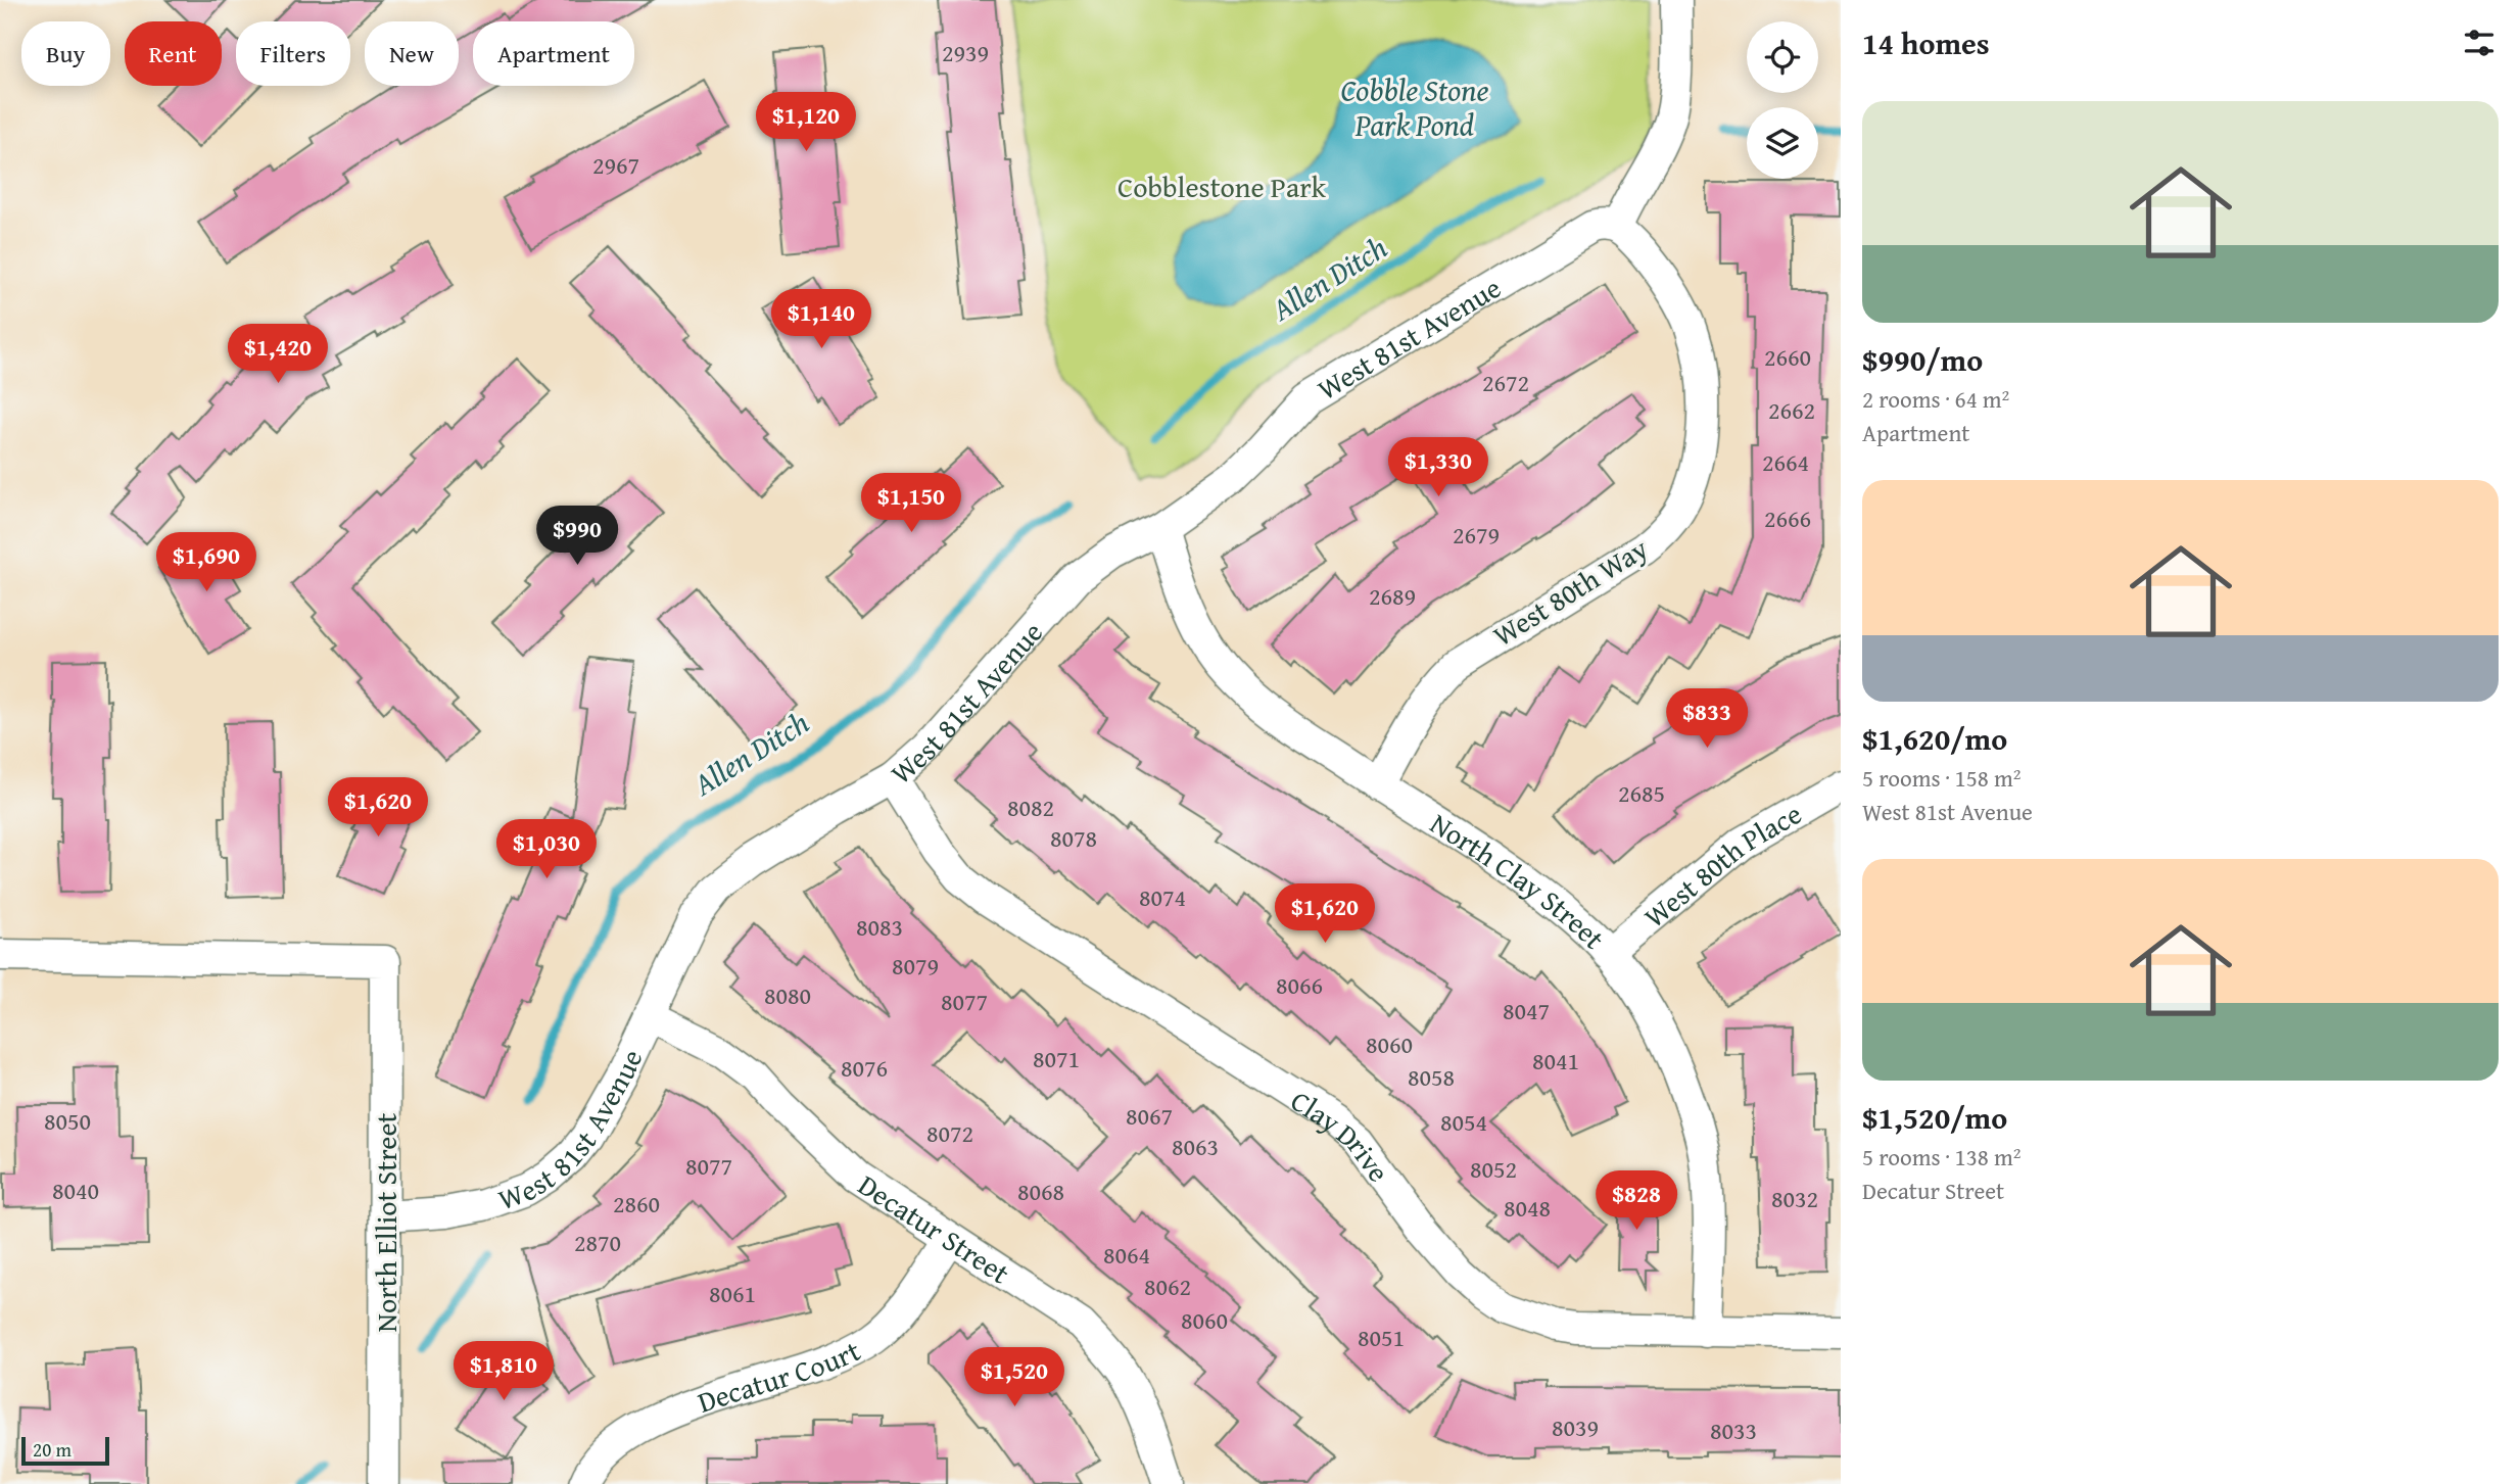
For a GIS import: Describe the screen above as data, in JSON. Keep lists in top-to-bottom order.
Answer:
{
  "streets": {
    "street": [
      "West 81st Avenue",
      "West 80th Way",
      "West 80th Place",
      "North Clay Street",
      "Clay Drive",
      "North Elliot Street",
      "Decatur Street",
      "Decatur Court"
    ]
  },
  "crossings": [
    ["West 81st Avenue", "West 80th Way"],
    ["West 81st Avenue", "North Clay Street"],
    ["West 81st Avenue", "Clay Drive"],
    ["West 81st Avenue", "North Elliot Street"],
    ["West 81st Avenue", "Decatur Street"],
    ["West 80th Way", "North Clay Street"],
    ["West 80th Place", "North Clay Street"],
    ["North Clay Street", "Clay Drive"],
    ["Decatur Street", "Decatur Court"]
  ],
  "water": ["Cobble Stone Park Pond", "Allen Ditch"],
  "parks": ["Cobblestone Park"],
  "house_numbers": [
    "2939",
    "2967",
    "2660",
    "2672",
    "2662",
    "2664",
    "2666",
    "2679",
    "2689",
    "2685",
    "8082",
    "8078",
    "8074",
    "8083",
    "8079",
    "8066",
    "8080",
    "8077",
    "8047",
    "8060",
    "8071",
    "8041",
    "8076",
    "8058",
    "8067",
    "8050",
    "8054",
    "8072",
    "8063",
    "8077",
    "8052",
    "8040",
    "8068",
    "8032",
    "2860",
    "8048",
    "2870",
    "8064",
    "8062",
    "8061",
    "8060",
    "8051",
    "8039",
    "8033"
  ],
  "scale_bar": "20 m",
  "page": {
    "heading": "14 homes",
    "chip": [
      "Buy",
      "Rent",
      "Filters",
      "New",
      "Apartment"
    ],
    "list": [
      {
        "name": "$990/mo",
        "note": "2 rooms · 64 m² · Apartment"
      },
      {
        "name": "$1,620/mo",
        "note": "5 rooms · 158 m² · West 81st Avenue"
      },
      {
        "name": "$1,520/mo",
        "note": "5 rooms · 138 m² · Decatur Street"
      }
    ],
    "price": [
      "$1,120",
      "$1,140",
      "$1,420",
      "$1,330",
      "$1,150",
      "$990",
      "$1,690",
      "$833",
      "$1,620",
      "$1,030",
      "$1,620",
      "$828",
      "$1,810",
      "$1,520"
    ],
    "scale": "20 m"
  }
}
